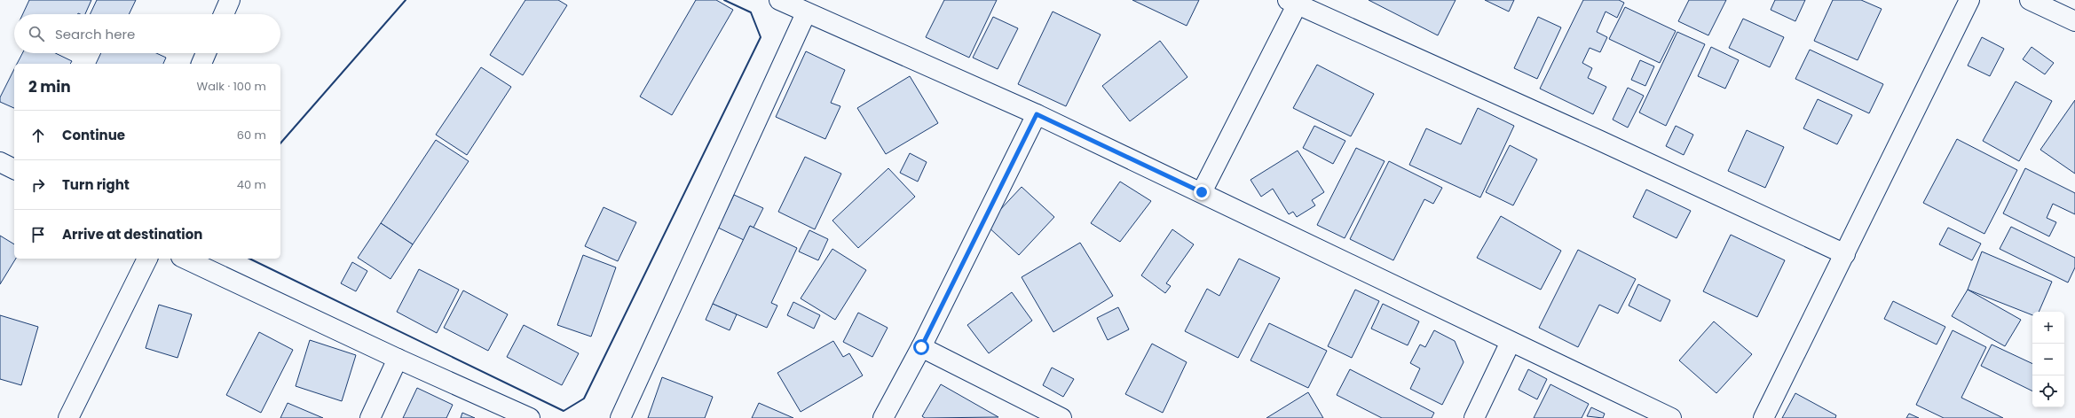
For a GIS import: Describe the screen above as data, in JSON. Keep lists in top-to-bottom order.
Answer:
{
  "page": {
    "search": "Search here",
    "heading": ["2 min", "Walk · 100 m"],
    "list": [
      ["Continue", "60 m"],
      ["Turn right", "40 m"],
      "Arrive at destination"
    ],
    "map_buttons": ["+", "−"]
  }
}
